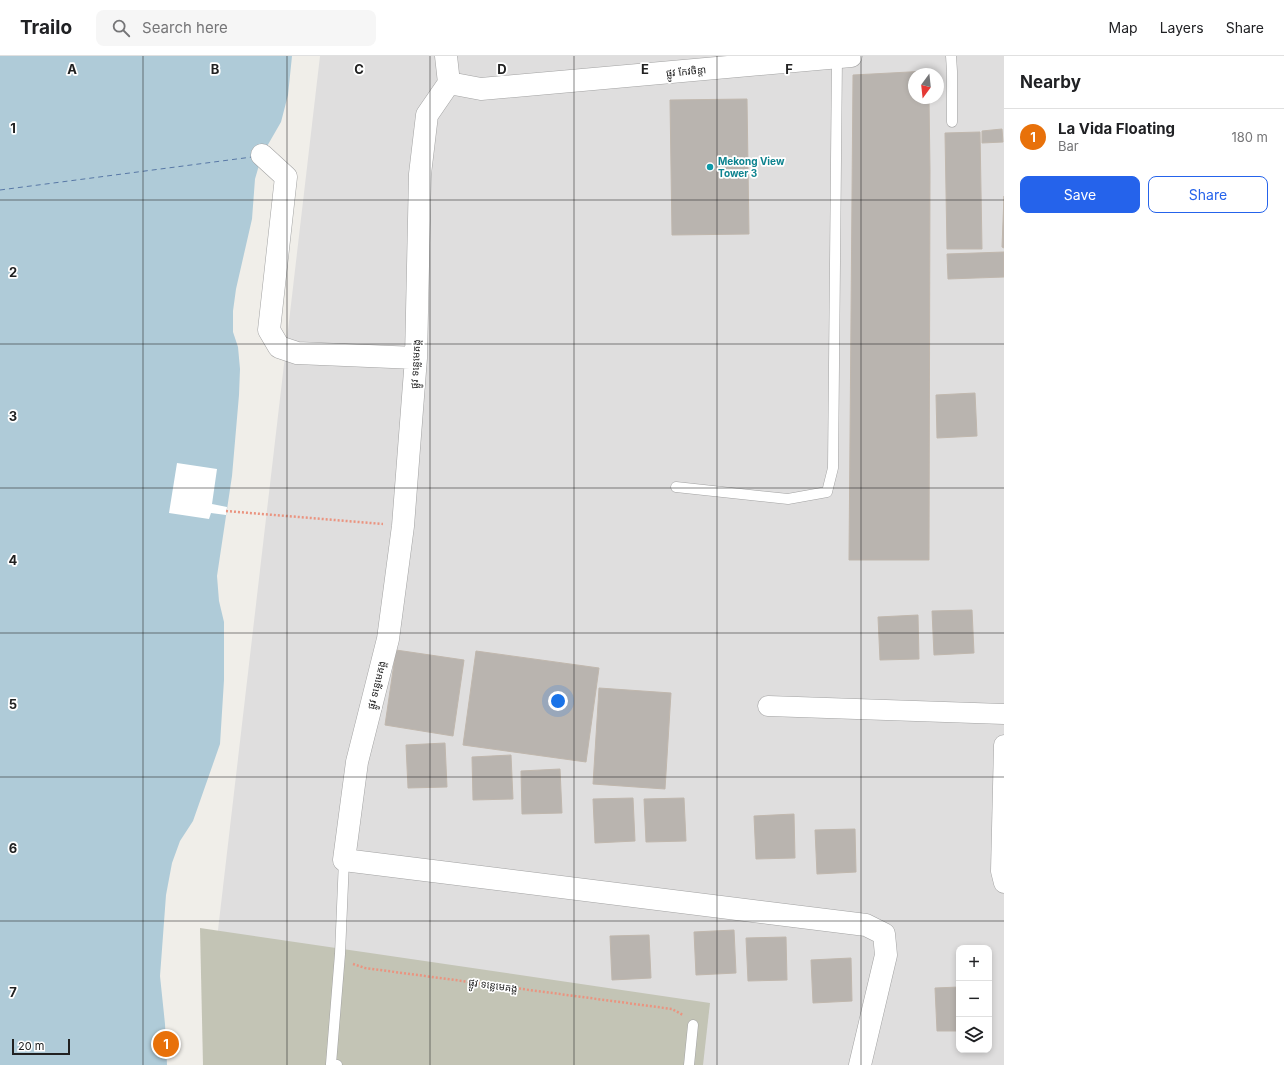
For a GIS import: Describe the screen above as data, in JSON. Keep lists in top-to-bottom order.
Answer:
{
  "streets": {
    "street": ["ផ្លូវ កែវចិន្តា", "ផ្លូវ ទន្លេមេគង្គ"]
  },
  "crossings": [
    ["ផ្លូវ កែវចិន្តា", "ផ្លូវ ទន្លេមេគង្គ"]
  ],
  "places": ["Mekong View Tower 3"],
  "scale_bar": "20 m",
  "north": "bottom",
  "page": {
    "header": "Trailo",
    "search": "Search here",
    "nav": ["Map", "Layers", "Share"],
    "heading": "Nearby",
    "list": [
      {
        "mark": "1",
        "name": "La Vida Floating",
        "note": "Bar",
        "value": "180 m"
      }
    ],
    "buttons": ["Save", "Share"],
    "map_buttons": ["+", "−"],
    "pins": "1",
    "scale": "20 m"
  },
  "grid": {
    "columns": [
      "A",
      "B",
      "C",
      "D",
      "E",
      "F"
    ],
    "rows": [
      "1",
      "2",
      "3",
      "4",
      "5",
      "6",
      "7"
    ]
  }
}
